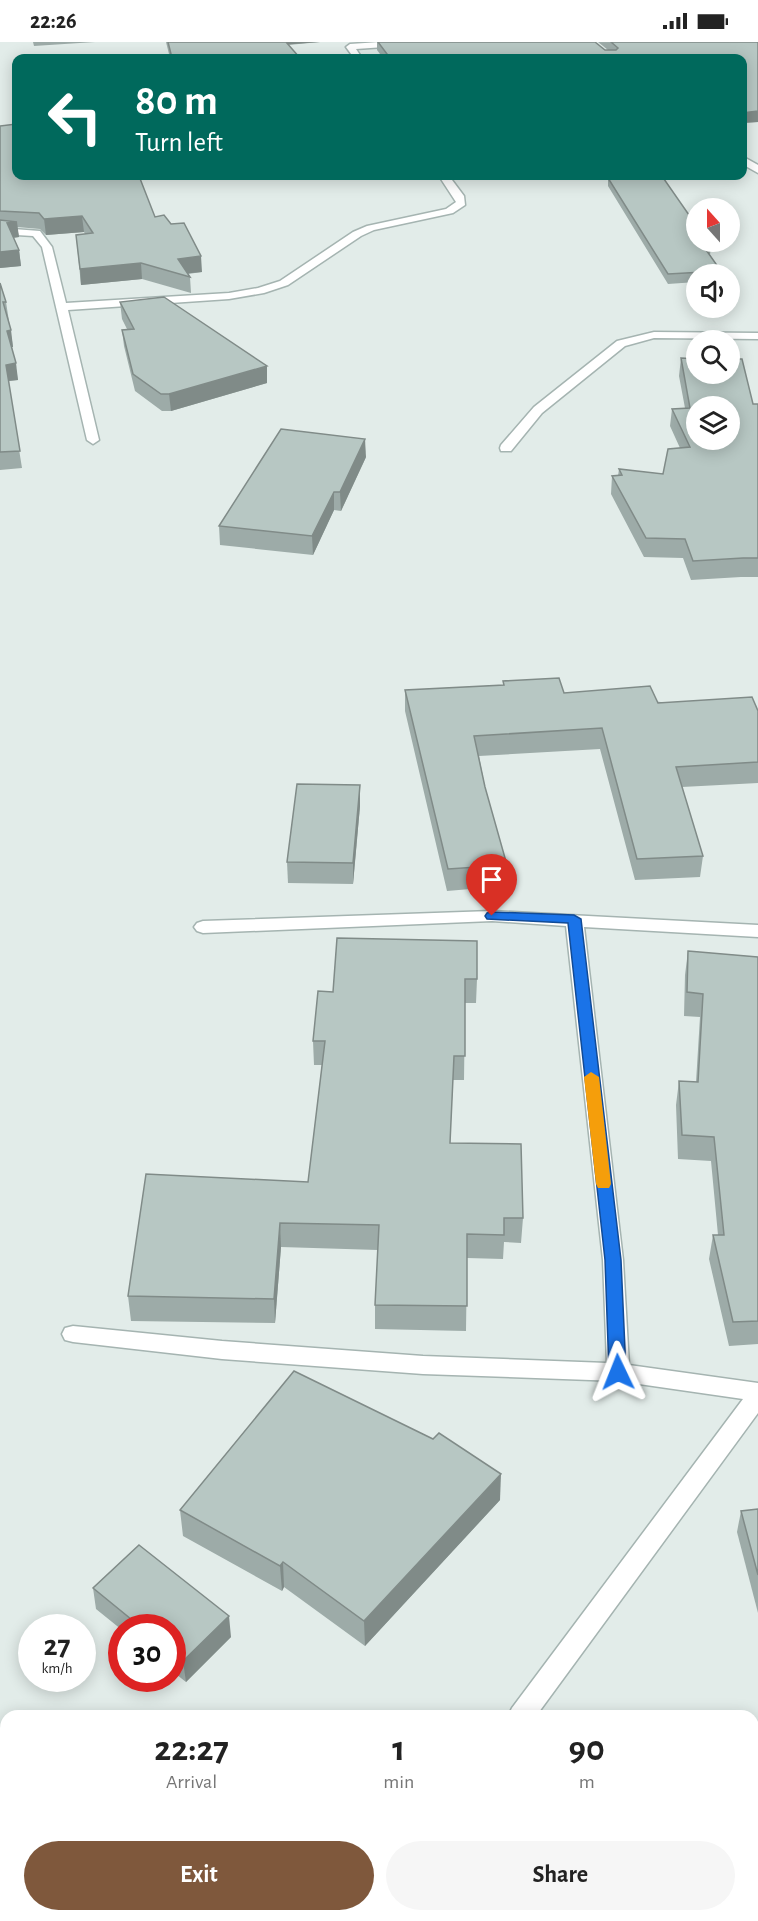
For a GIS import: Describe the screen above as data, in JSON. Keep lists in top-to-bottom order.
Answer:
{
  "north": "top",
  "page": {
    "status": "22:26",
    "turn": ["80 m", "Turn left"],
    "speed": "27 km/h",
    "limit": "30",
    "eta": [
      "22:27",
      "Arrival",
      "1",
      "min",
      "90",
      "m"
    ],
    "buttons": ["Exit", "Share"]
  }
}
